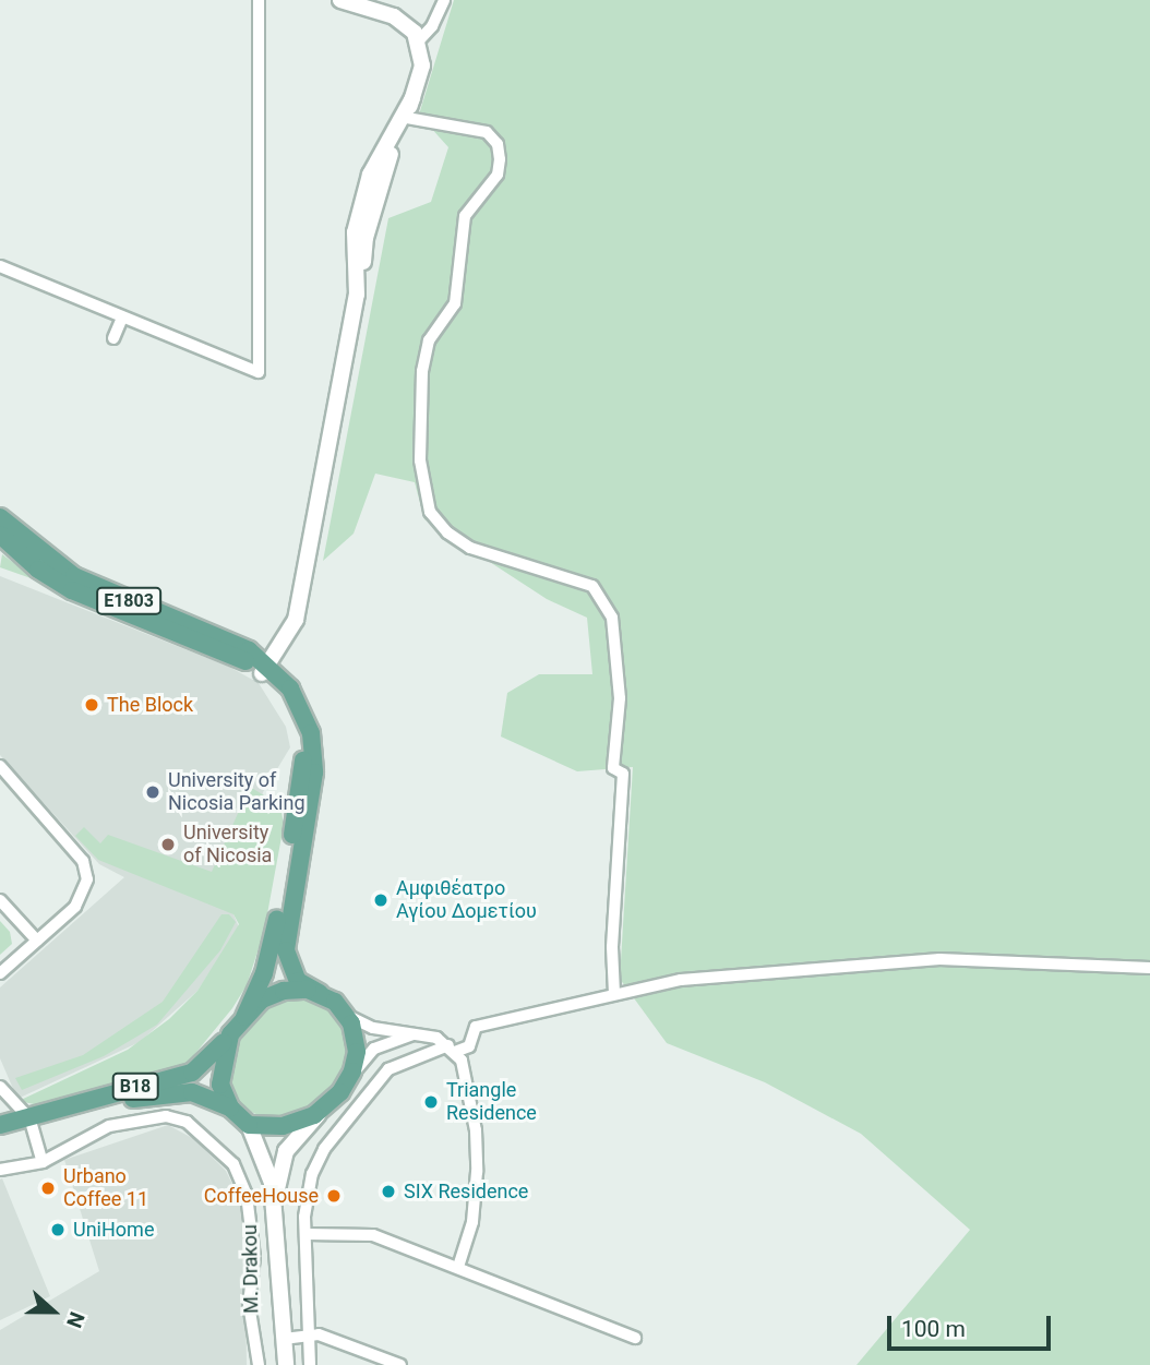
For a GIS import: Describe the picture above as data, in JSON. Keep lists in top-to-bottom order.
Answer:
{
  "streets": {
    "main road": ["E1803", "B18"],
    "street": ["M. Drakou"]
  },
  "crossings": [
    ["E1803", "B18"]
  ],
  "places": [
    "The Block",
    "University of Nicosia Parking",
    "University of Nicosia",
    "Αμφιθέατρο Αγίου Δομετίου",
    "Triangle Residence",
    "Urbano Coffee 11",
    "SIX Residence",
    "CoffeeHouse",
    "UniHome"
  ],
  "scale_bar": "100 m",
  "north": "right"
}
